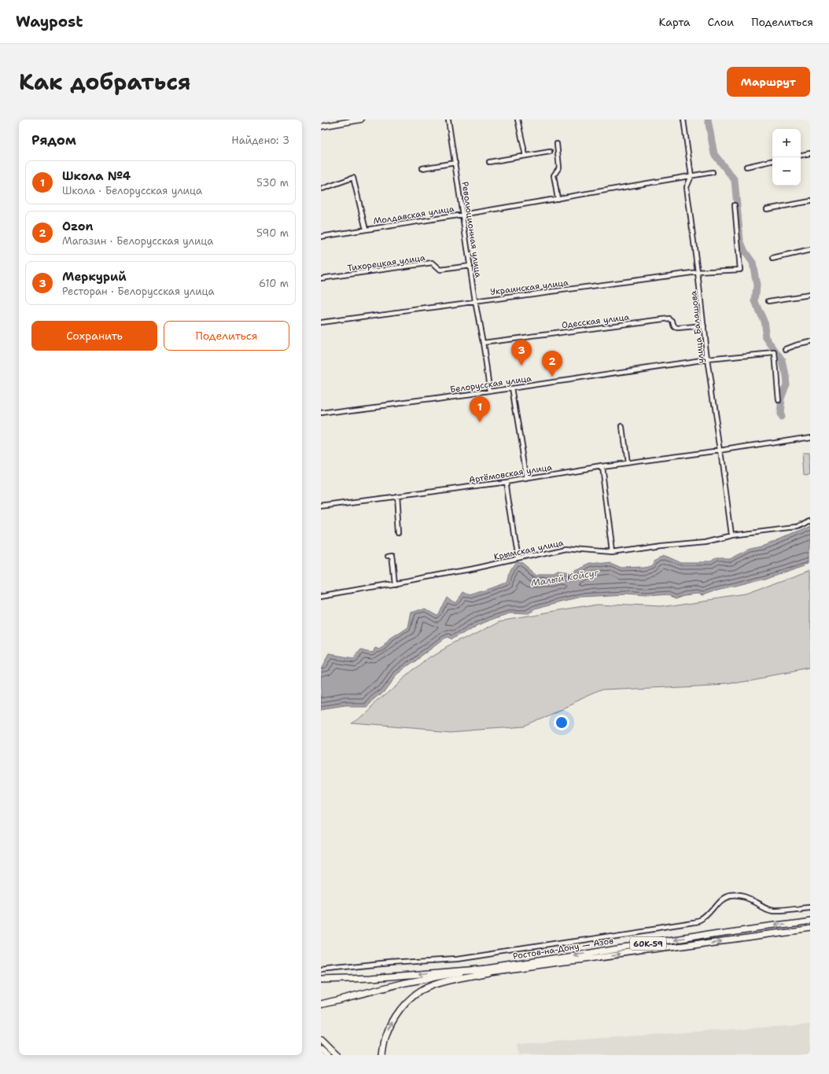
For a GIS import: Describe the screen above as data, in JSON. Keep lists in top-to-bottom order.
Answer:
{
  "streets": {
    "main road": ["60К-59", "Ростов-на-Дону — Азов"],
    "street": [
      "Молдавская улица",
      "Революционная улица",
      "Тихорецкая улица",
      "Украинская улица",
      "Одесская улица",
      "улица Балашова",
      "Белорусская улица",
      "Артёмовская улица",
      "Крымская улица"
    ]
  },
  "crossings": [
    ["Молдавская улица", "Революционная улица"],
    ["Молдавская улица", "улица Балашова"],
    ["Революционная улица", "Тихорецкая улица"],
    ["Революционная улица", "Украинская улица"],
    ["Революционная улица", "Одесская улица"],
    ["Революционная улица", "Белорусская улица"],
    ["Украинская улица", "улица Балашова"],
    ["Одесская улица", "улица Балашова"],
    ["улица Балашова", "Белорусская улица"],
    ["улица Балашова", "Артёмовская улица"],
    ["улица Балашова", "Крымская улица"]
  ],
  "water": ["Малый Койсуг"],
  "page": {
    "header": "Waypost",
    "nav": ["Карта", "Слои", "Поделиться"],
    "title": "Как добраться",
    "buttons": [
      "Маршрут",
      ["Сохранить", "Поделиться"]
    ],
    "heading": ["Рядом", "Найдено: 3"],
    "map_buttons": ["+", "−"],
    "list": [
      {
        "mark": "1",
        "name": "Школа №4",
        "note": "Школа · Белорусская улица",
        "value": "530 m"
      },
      {
        "mark": "2",
        "name": "Ozon",
        "note": "Магазин · Белорусская улица",
        "value": "590 m"
      },
      {
        "mark": "3",
        "name": "Меркурий",
        "note": "Ресторан · Белорусская улица",
        "value": "610 m"
      }
    ],
    "pins": ["3", "2", "1"]
  }
}
